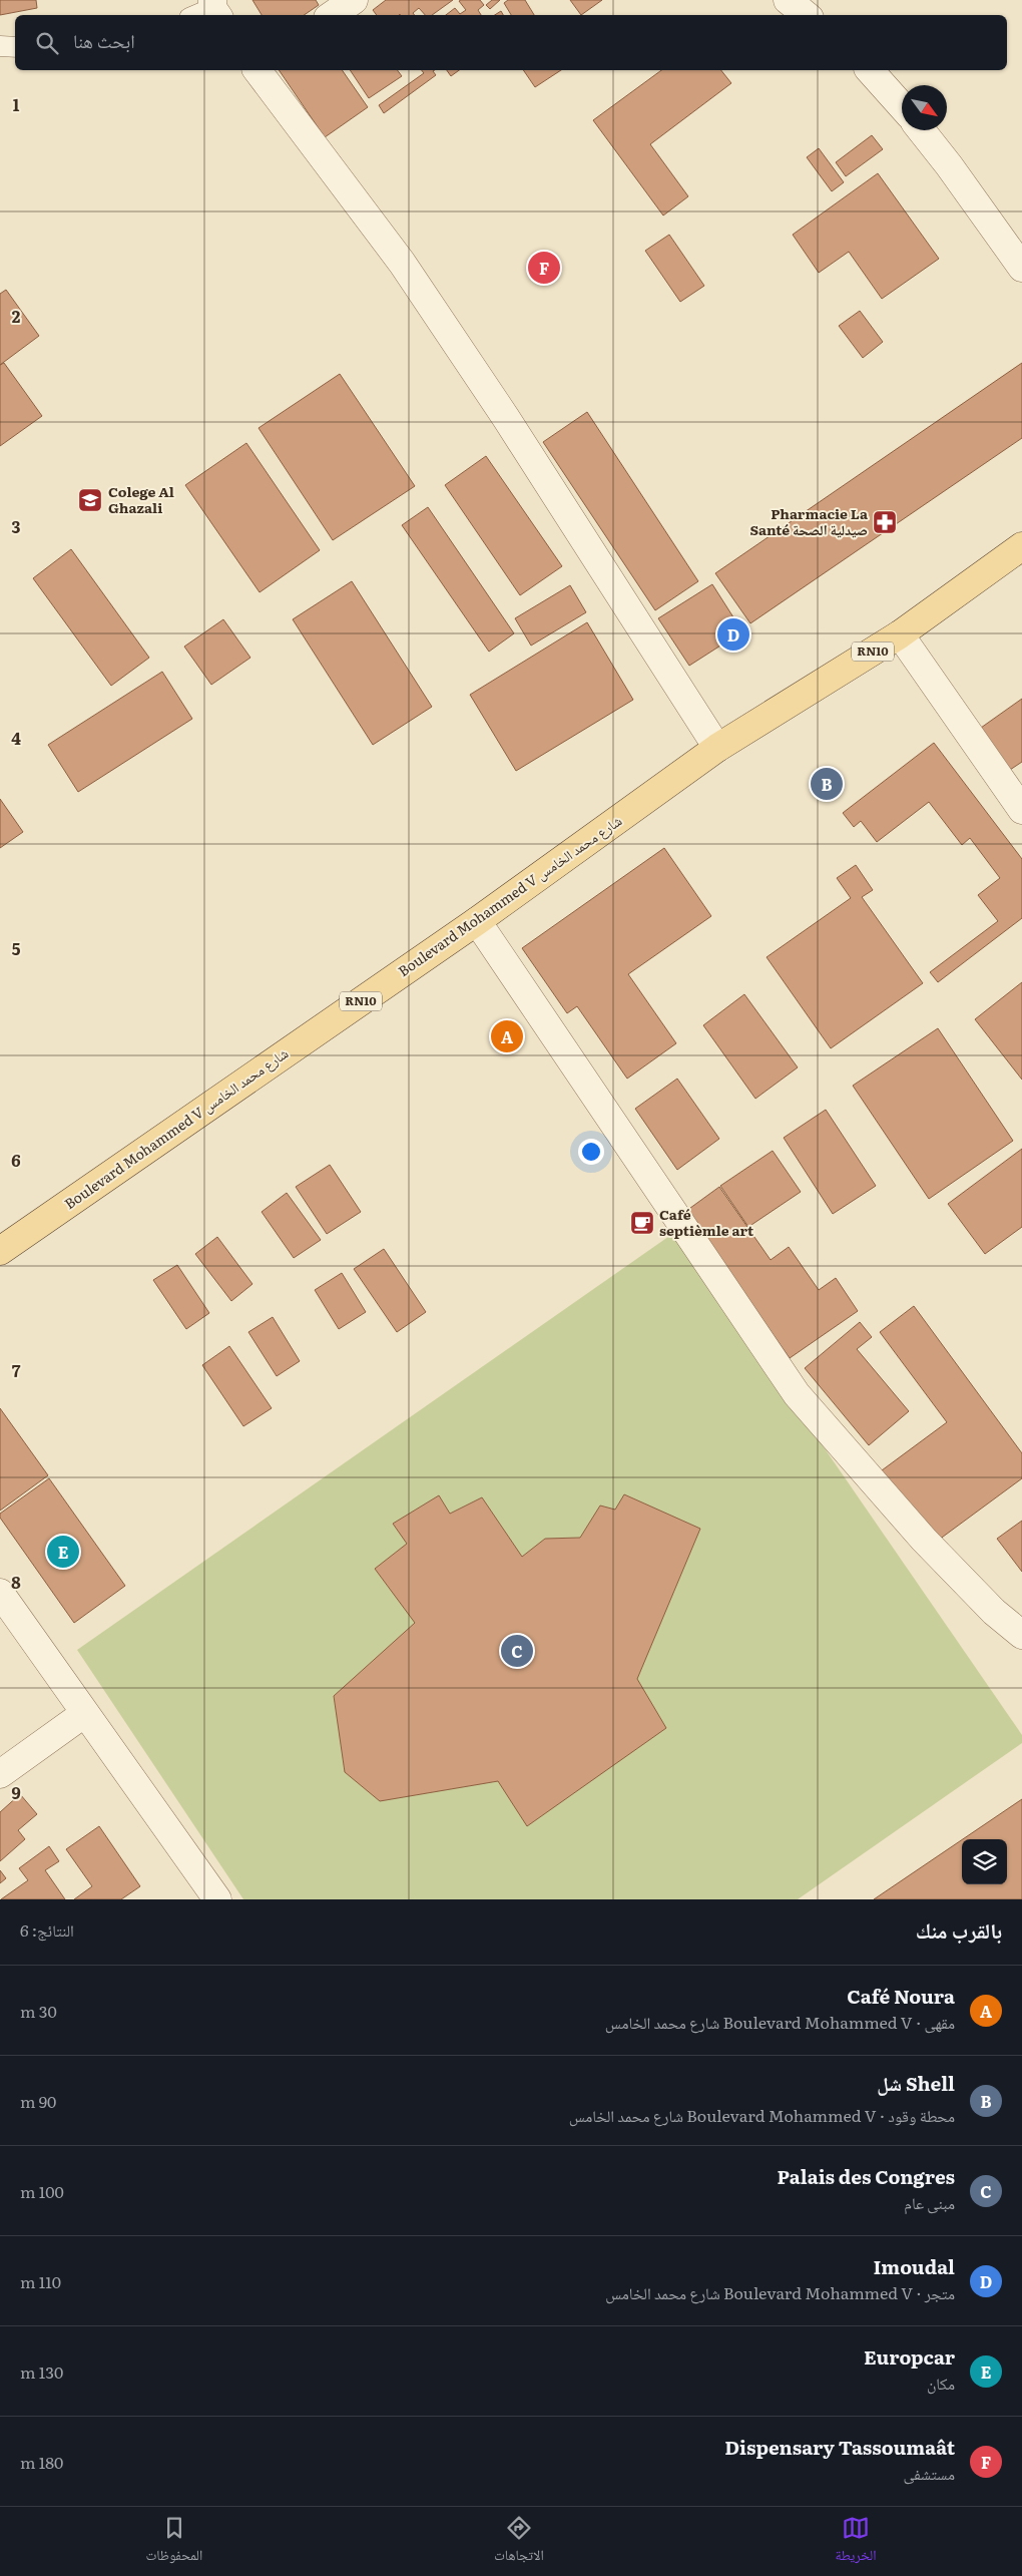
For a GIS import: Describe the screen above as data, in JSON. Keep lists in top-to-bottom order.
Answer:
{
  "streets": {
    "main road": ["RN10", "Boulevard Mohammed V شارع محمد الخامس"]
  },
  "places": {
    "school or university": ["Colege Al Ghazali"],
    "pharmacy": ["Pharmacie La Santé صيدلية الصحة"],
    "cafe": ["Café septièmle art"]
  },
  "north": "bottom right",
  "page": {
    "search": "ابحث هنا",
    "pins": [
      "F",
      "D",
      "B",
      "A",
      "E",
      "C"
    ],
    "heading": ["بالقرب منك", "النتائج: 6"],
    "list": [
      {
        "mark": "A",
        "name": "Café Noura",
        "note": "مقهى · Boulevard Mohammed V شارع محمد الخامس",
        "value": "30 m"
      },
      {
        "mark": "B",
        "name": "Shell شل",
        "note": "محطة وقود · Boulevard Mohammed V شارع محمد الخامس",
        "value": "90 m"
      },
      {
        "mark": "C",
        "name": "Palais des Congres",
        "note": "مبنى عام",
        "value": "100 m"
      },
      {
        "mark": "D",
        "name": "Imoudal",
        "note": "متجر · Boulevard Mohammed V شارع محمد الخامس",
        "value": "110 m"
      },
      {
        "mark": "E",
        "name": "Europcar",
        "note": "مكان",
        "value": "130 m"
      },
      {
        "mark": "F",
        "name": "Dispensary Tassoumaât",
        "note": "مستشفى",
        "value": "180 m"
      }
    ],
    "nav": ["الخريطة", "الاتجاهات", "المحفوظات"]
  },
  "grid": {
    "rows": [
      "1",
      "2",
      "3",
      "4",
      "5",
      "6",
      "7",
      "8",
      "9"
    ]
  }
}
